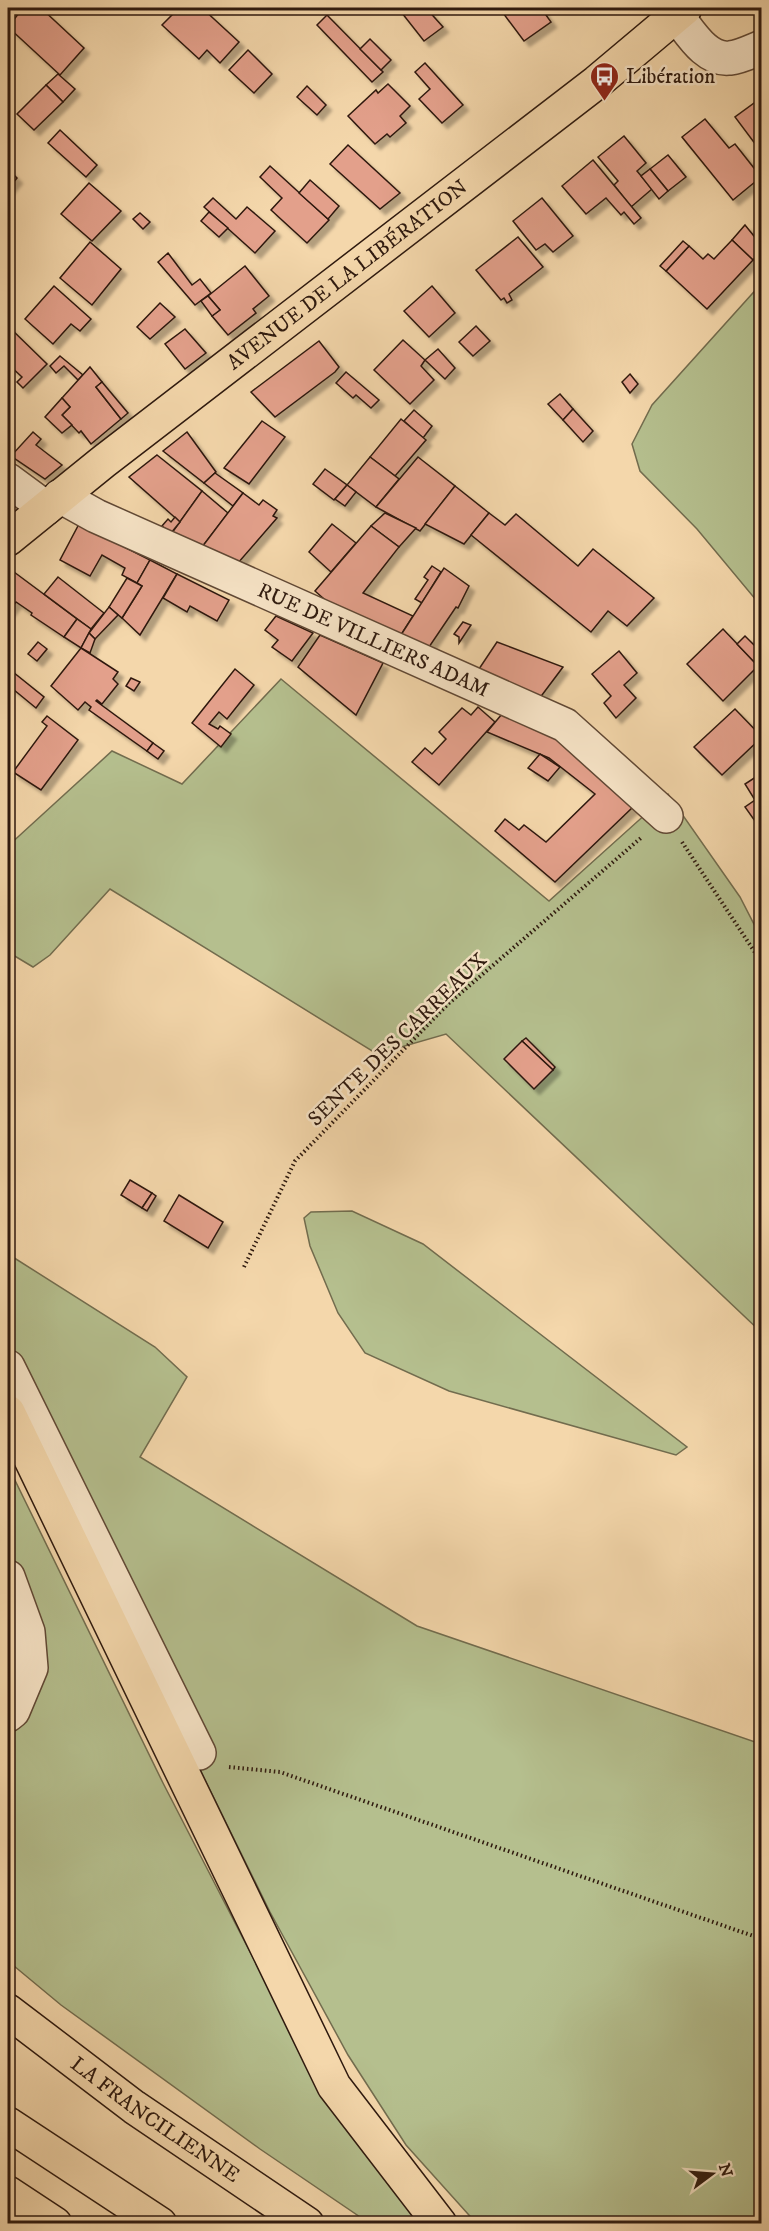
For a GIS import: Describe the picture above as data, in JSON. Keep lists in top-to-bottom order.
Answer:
{
  "streets": {
    "main road": ["AVENUE DE LA LIBÉRATION", "LA FRANCILIENNE"],
    "street": ["RUE DE VILLIERS ADAM"],
    "path": ["SENTE DES CARREAUX"]
  },
  "crossings": [
    ["AVENUE DE LA LIBÉRATION", "RUE DE VILLIERS ADAM"],
    ["RUE DE VILLIERS ADAM", "SENTE DES CARREAUX"]
  ],
  "places": {
    "bus stop": ["Libération"]
  },
  "north": "right"
}
